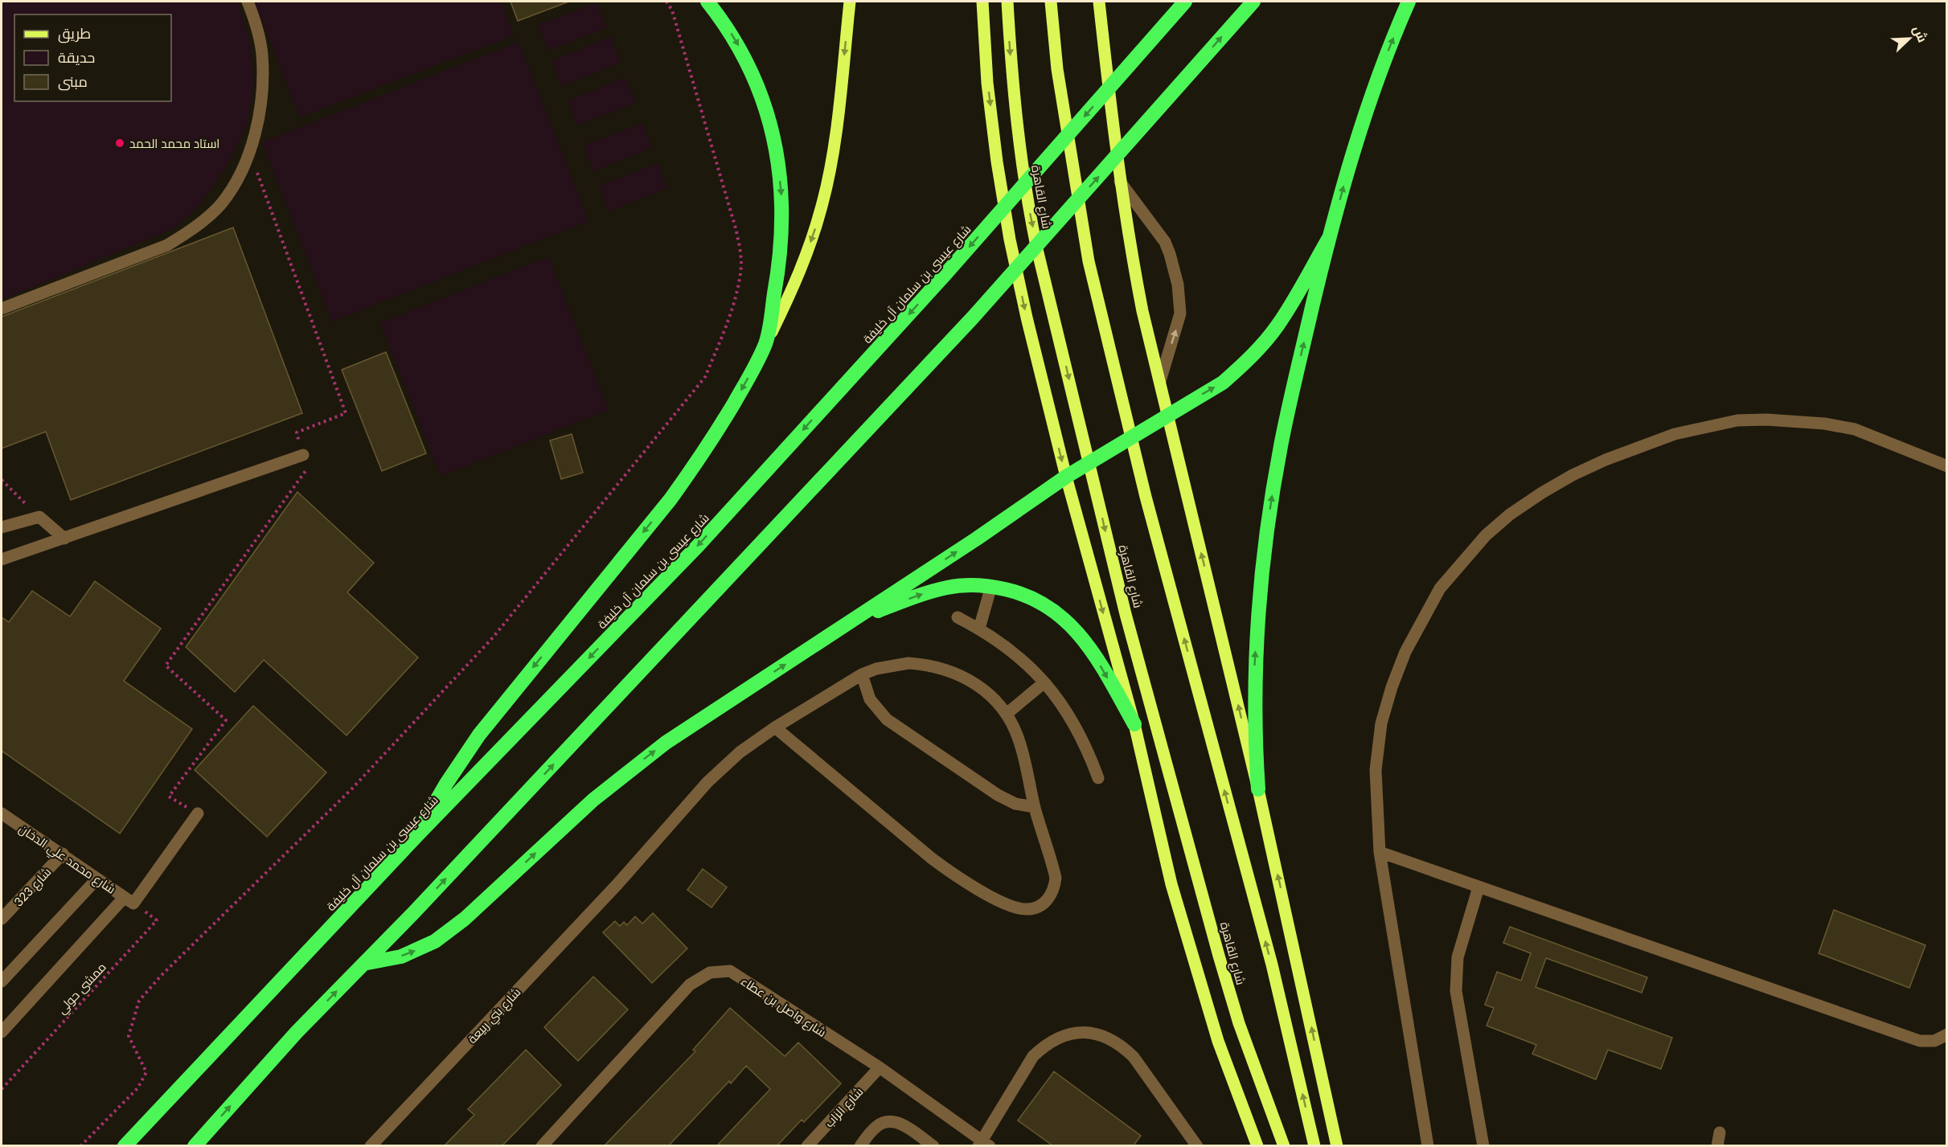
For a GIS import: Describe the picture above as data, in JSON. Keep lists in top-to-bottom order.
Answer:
{
  "streets": {
    "highway": ["شارع عيسى بن سلمان آل خليفة"],
    "main road": ["شارع القاهرة"],
    "street": [
      "شارع محمد علي الدخان",
      "شارع 323",
      "شارع واصل بن عطاء",
      "شارع بني ربيعة",
      "شارع الزاب"
    ],
    "path": ["ممشى حولي"]
  },
  "crossings": [
    ["شارع محمد علي الدخان", "شارع 323"],
    ["شارع محمد علي الدخان", "ممشى حولي"],
    ["شارع واصل بن عطاء", "شارع الزاب"]
  ],
  "places": ["استاد محمد الحمد"],
  "legend": ["طريق", "حديقة", "مبنى"],
  "north": "top right"
}
